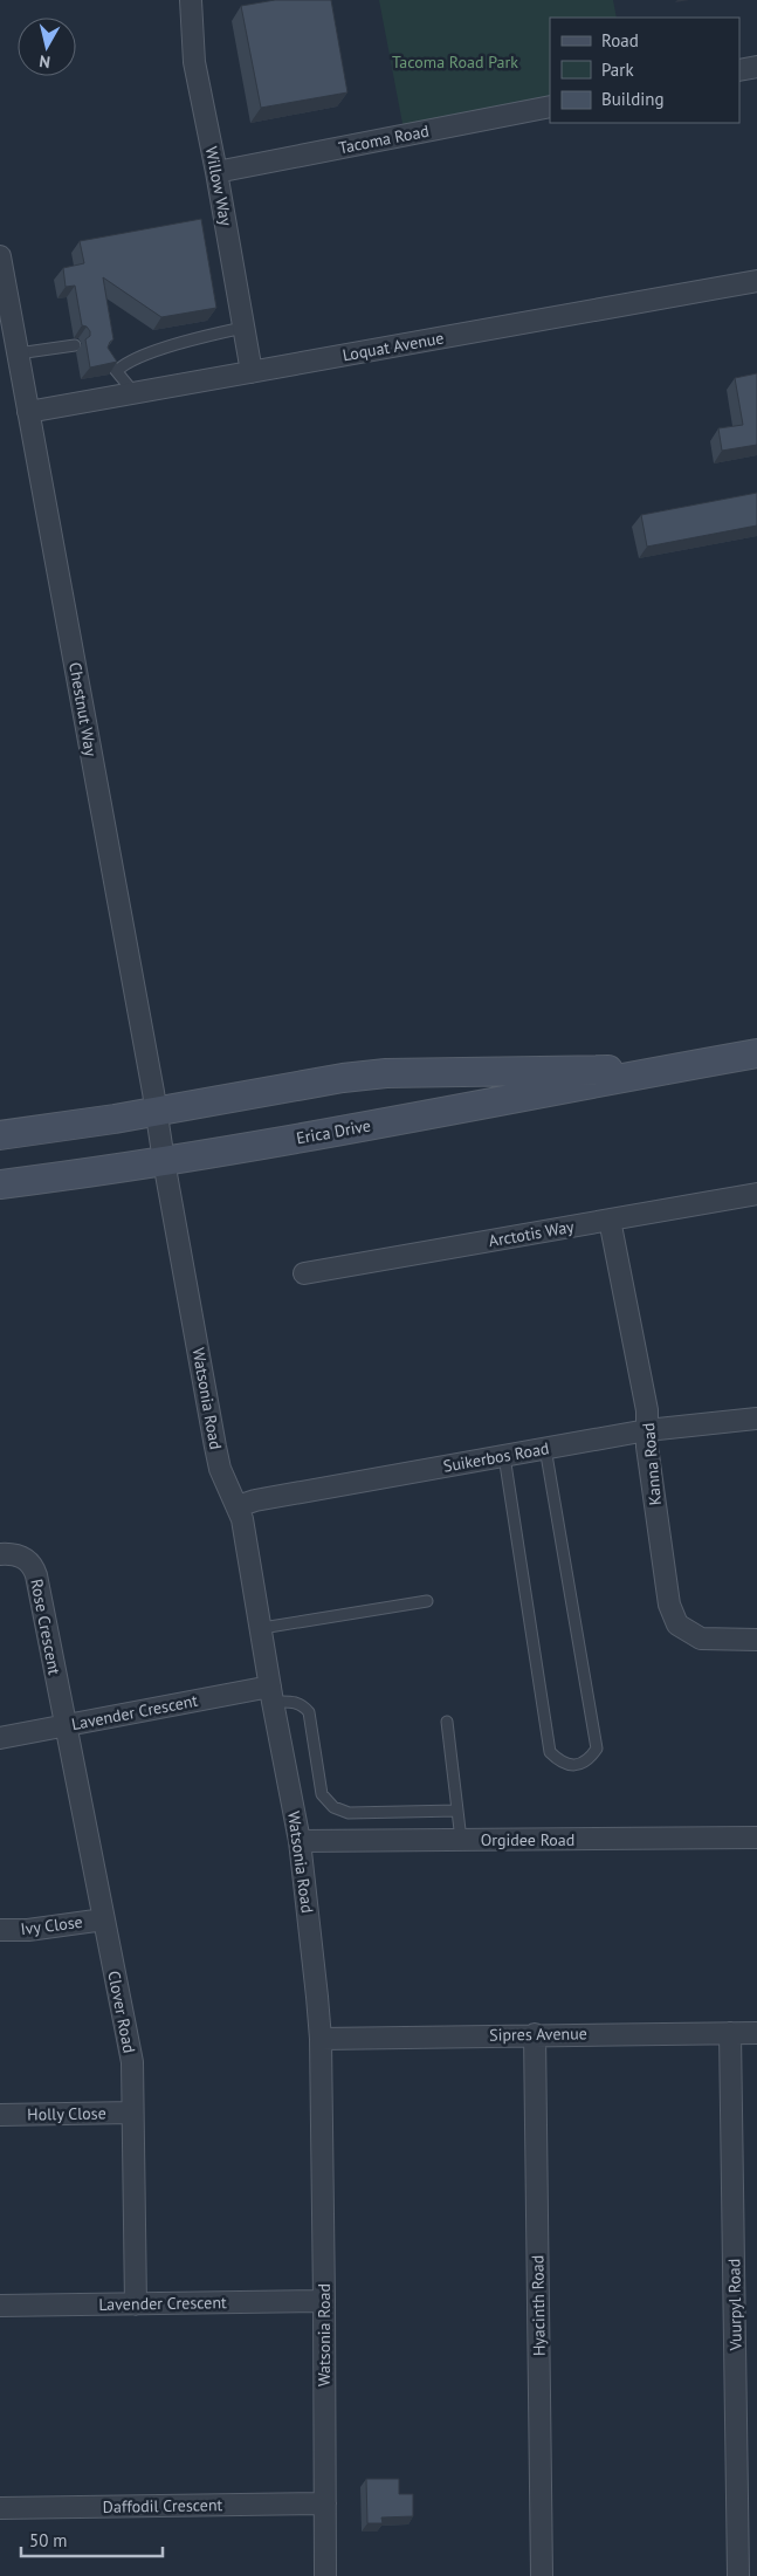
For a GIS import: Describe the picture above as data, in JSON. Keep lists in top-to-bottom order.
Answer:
{
  "streets": {
    "main road": ["Erica Drive"],
    "street": [
      "Tacoma Road",
      "Willow Way",
      "Loquat Avenue",
      "Chestnut Way",
      "Arctotis Way",
      "Watsonia Road",
      "Suikerbos Road",
      "Kanna Road",
      "Rose Crescent",
      "Lavender Crescent",
      "Orgidee Road",
      "Ivy Close",
      "Clover Road",
      "Sipres Avenue",
      "Holly Close",
      "Vuurpyl Road",
      "Hyacinth Road",
      "Daffodil Crescent"
    ]
  },
  "crossings": [
    ["Tacoma Road", "Willow Way"],
    ["Willow Way", "Loquat Avenue"],
    ["Loquat Avenue", "Chestnut Way"],
    ["Chestnut Way", "Erica Drive"],
    ["Chestnut Way", "Watsonia Road"],
    ["Erica Drive", "Watsonia Road"],
    ["Arctotis Way", "Kanna Road"],
    ["Watsonia Road", "Suikerbos Road"],
    ["Watsonia Road", "Lavender Crescent"],
    ["Watsonia Road", "Orgidee Road"],
    ["Watsonia Road", "Sipres Avenue"],
    ["Watsonia Road", "Daffodil Crescent"],
    ["Suikerbos Road", "Kanna Road"],
    ["Rose Crescent", "Lavender Crescent"],
    ["Rose Crescent", "Clover Road"],
    ["Lavender Crescent", "Clover Road"],
    ["Ivy Close", "Clover Road"],
    ["Clover Road", "Holly Close"],
    ["Sipres Avenue", "Vuurpyl Road"],
    ["Sipres Avenue", "Hyacinth Road"]
  ],
  "parks": ["Tacoma Road Park"],
  "legend": ["Road", "Park", "Building"],
  "scale_bar": "50 m",
  "north": "bottom"
}
